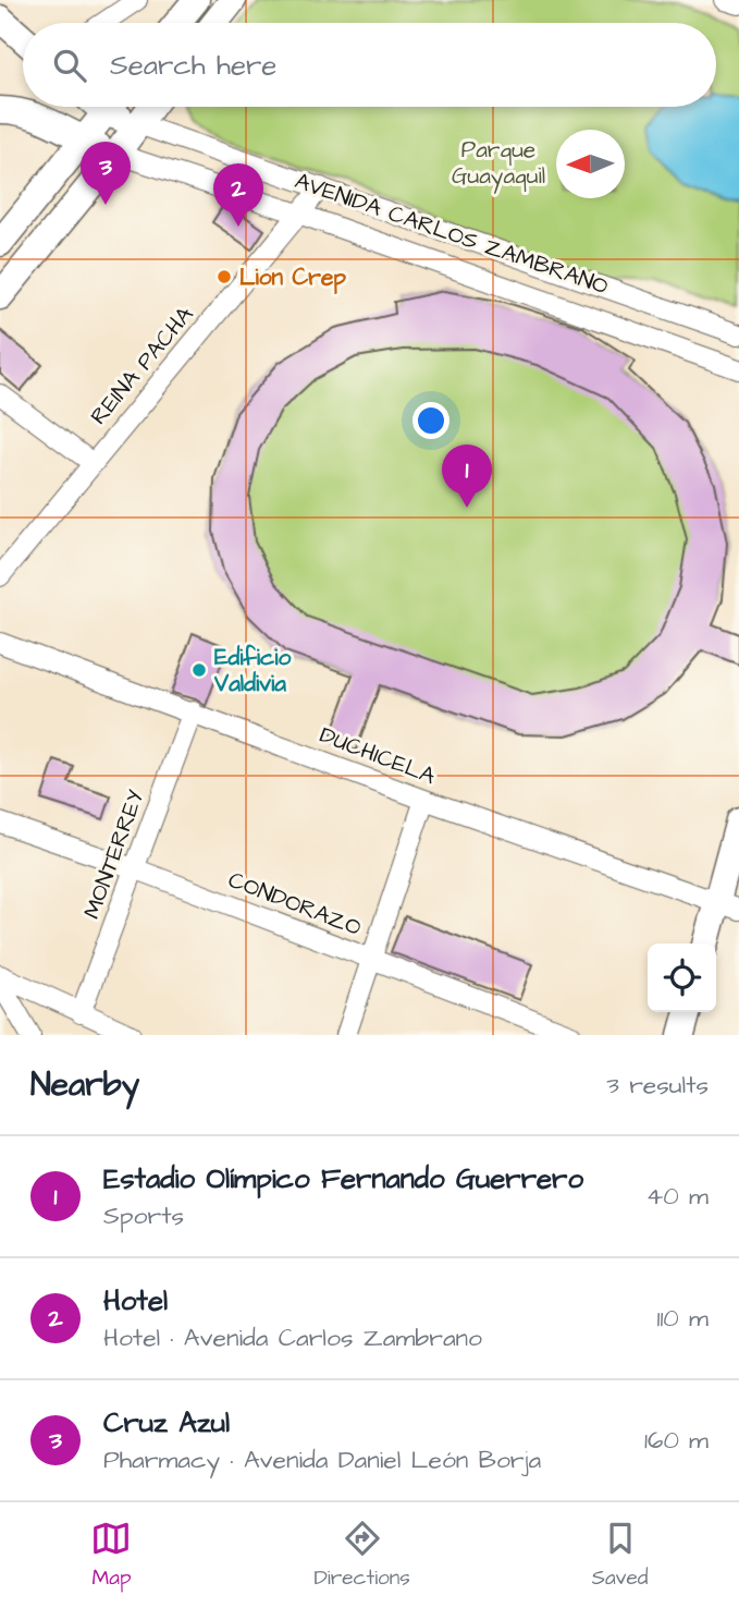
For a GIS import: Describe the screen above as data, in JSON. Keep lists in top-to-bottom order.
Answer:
{
  "streets": {
    "main road": ["AVENIDA CARLOS ZAMBRANO"],
    "street": [
      "REINA PACHA",
      "DUCHICELA",
      "MONTERREY",
      "CONDORAZO"
    ]
  },
  "crossings": [
    ["AVENIDA CARLOS ZAMBRANO", "REINA PACHA"],
    ["DUCHICELA", "MONTERREY"],
    ["MONTERREY", "CONDORAZO"]
  ],
  "parks": ["Parque Guayaquil"],
  "places": ["Lion Crep", "Edificio Valdivia"],
  "north": "left",
  "page": {
    "search": "Search here",
    "pins": ["3", "2", "1"],
    "heading": ["Nearby", "3 results"],
    "list": [
      {
        "mark": "1",
        "name": "Estadio Olímpico Fernando Guerrero",
        "note": "Sports",
        "value": "40 m"
      },
      {
        "mark": "2",
        "name": "Hotel",
        "note": "Hotel · Avenida Carlos Zambrano",
        "value": "110 m"
      },
      {
        "mark": "3",
        "name": "Cruz Azul",
        "note": "Pharmacy · Avenida Daniel León Borja",
        "value": "160 m"
      }
    ],
    "nav": ["Map", "Directions", "Saved"]
  }
}
